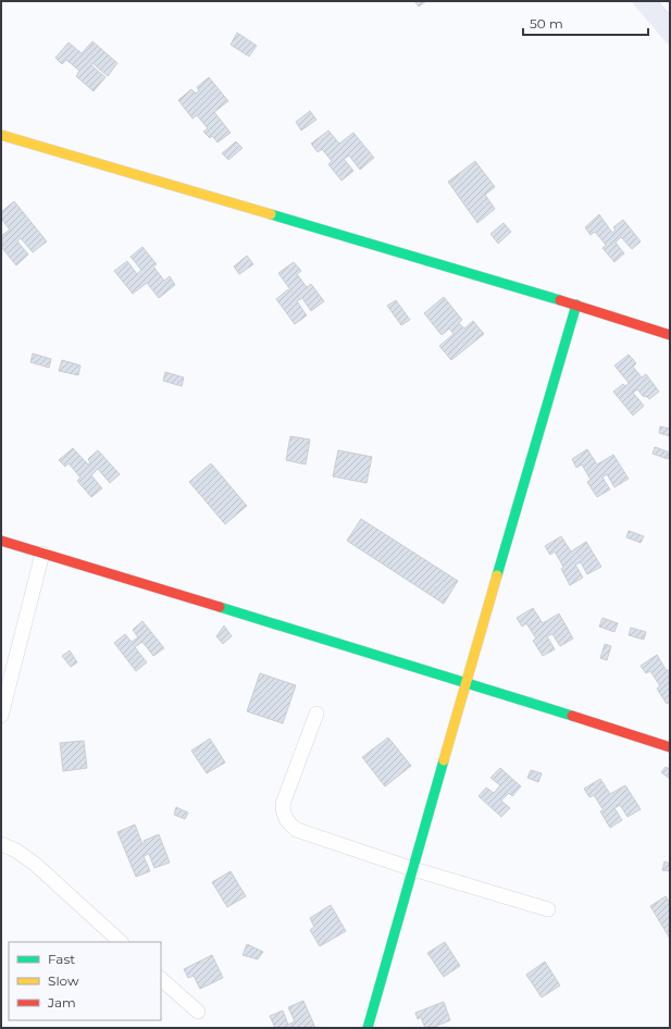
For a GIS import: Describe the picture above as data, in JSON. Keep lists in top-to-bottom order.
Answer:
{
  "legend": ["Fast", "Slow", "Jam"],
  "scale_bar": "50 m"
}
